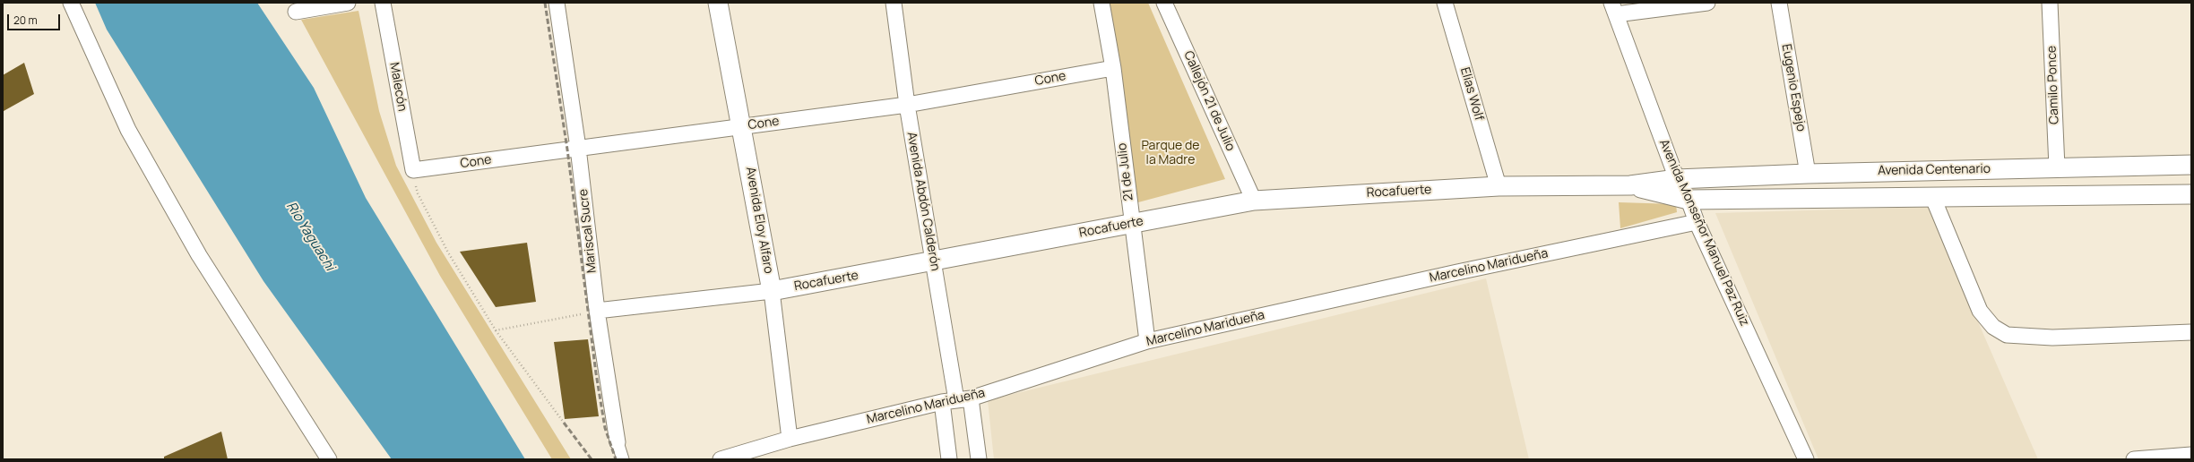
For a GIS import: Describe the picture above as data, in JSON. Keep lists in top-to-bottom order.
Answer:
{
  "streets": {
    "street": [
      "Cone",
      "Camilo Ponce",
      "Malecón",
      "Eugenio Espejo",
      "Elias Wolf",
      "Callejón 21 de Julio",
      "Avenida Centenario",
      "21 de Julio",
      "Rocafuerte",
      "Avenida Abdón Calderón",
      "Avenida Eloy Alfaro",
      "Mariscal Sucre",
      "Avenida Monseñor Manuel Paz Ruiz",
      "Marcelino Maridueña"
    ]
  },
  "crossings": [
    ["Cone", "Malecón"],
    ["Cone", "21 de Julio"],
    ["Cone", "Avenida Abdón Calderón"],
    ["Cone", "Avenida Eloy Alfaro"],
    ["Cone", "Mariscal Sucre"],
    ["Camilo Ponce", "Avenida Centenario"],
    ["Eugenio Espejo", "Avenida Centenario"],
    ["Elias Wolf", "Rocafuerte"],
    ["Callejón 21 de Julio", "Rocafuerte"],
    ["Avenida Centenario", "Rocafuerte"],
    ["Avenida Centenario", "Avenida Monseñor Manuel Paz Ruiz"],
    ["21 de Julio", "Rocafuerte"],
    ["21 de Julio", "Marcelino Maridueña"],
    ["Rocafuerte", "Avenida Abdón Calderón"],
    ["Rocafuerte", "Avenida Eloy Alfaro"],
    ["Rocafuerte", "Mariscal Sucre"],
    ["Rocafuerte", "Avenida Monseñor Manuel Paz Ruiz"],
    ["Avenida Abdón Calderón", "Marcelino Maridueña"],
    ["Avenida Eloy Alfaro", "Marcelino Maridueña"],
    ["Avenida Monseñor Manuel Paz Ruiz", "Marcelino Maridueña"]
  ],
  "water": ["Río Yaguachi"],
  "parks": ["Parque de la Madre"],
  "scale_bar": "20 m"
}
